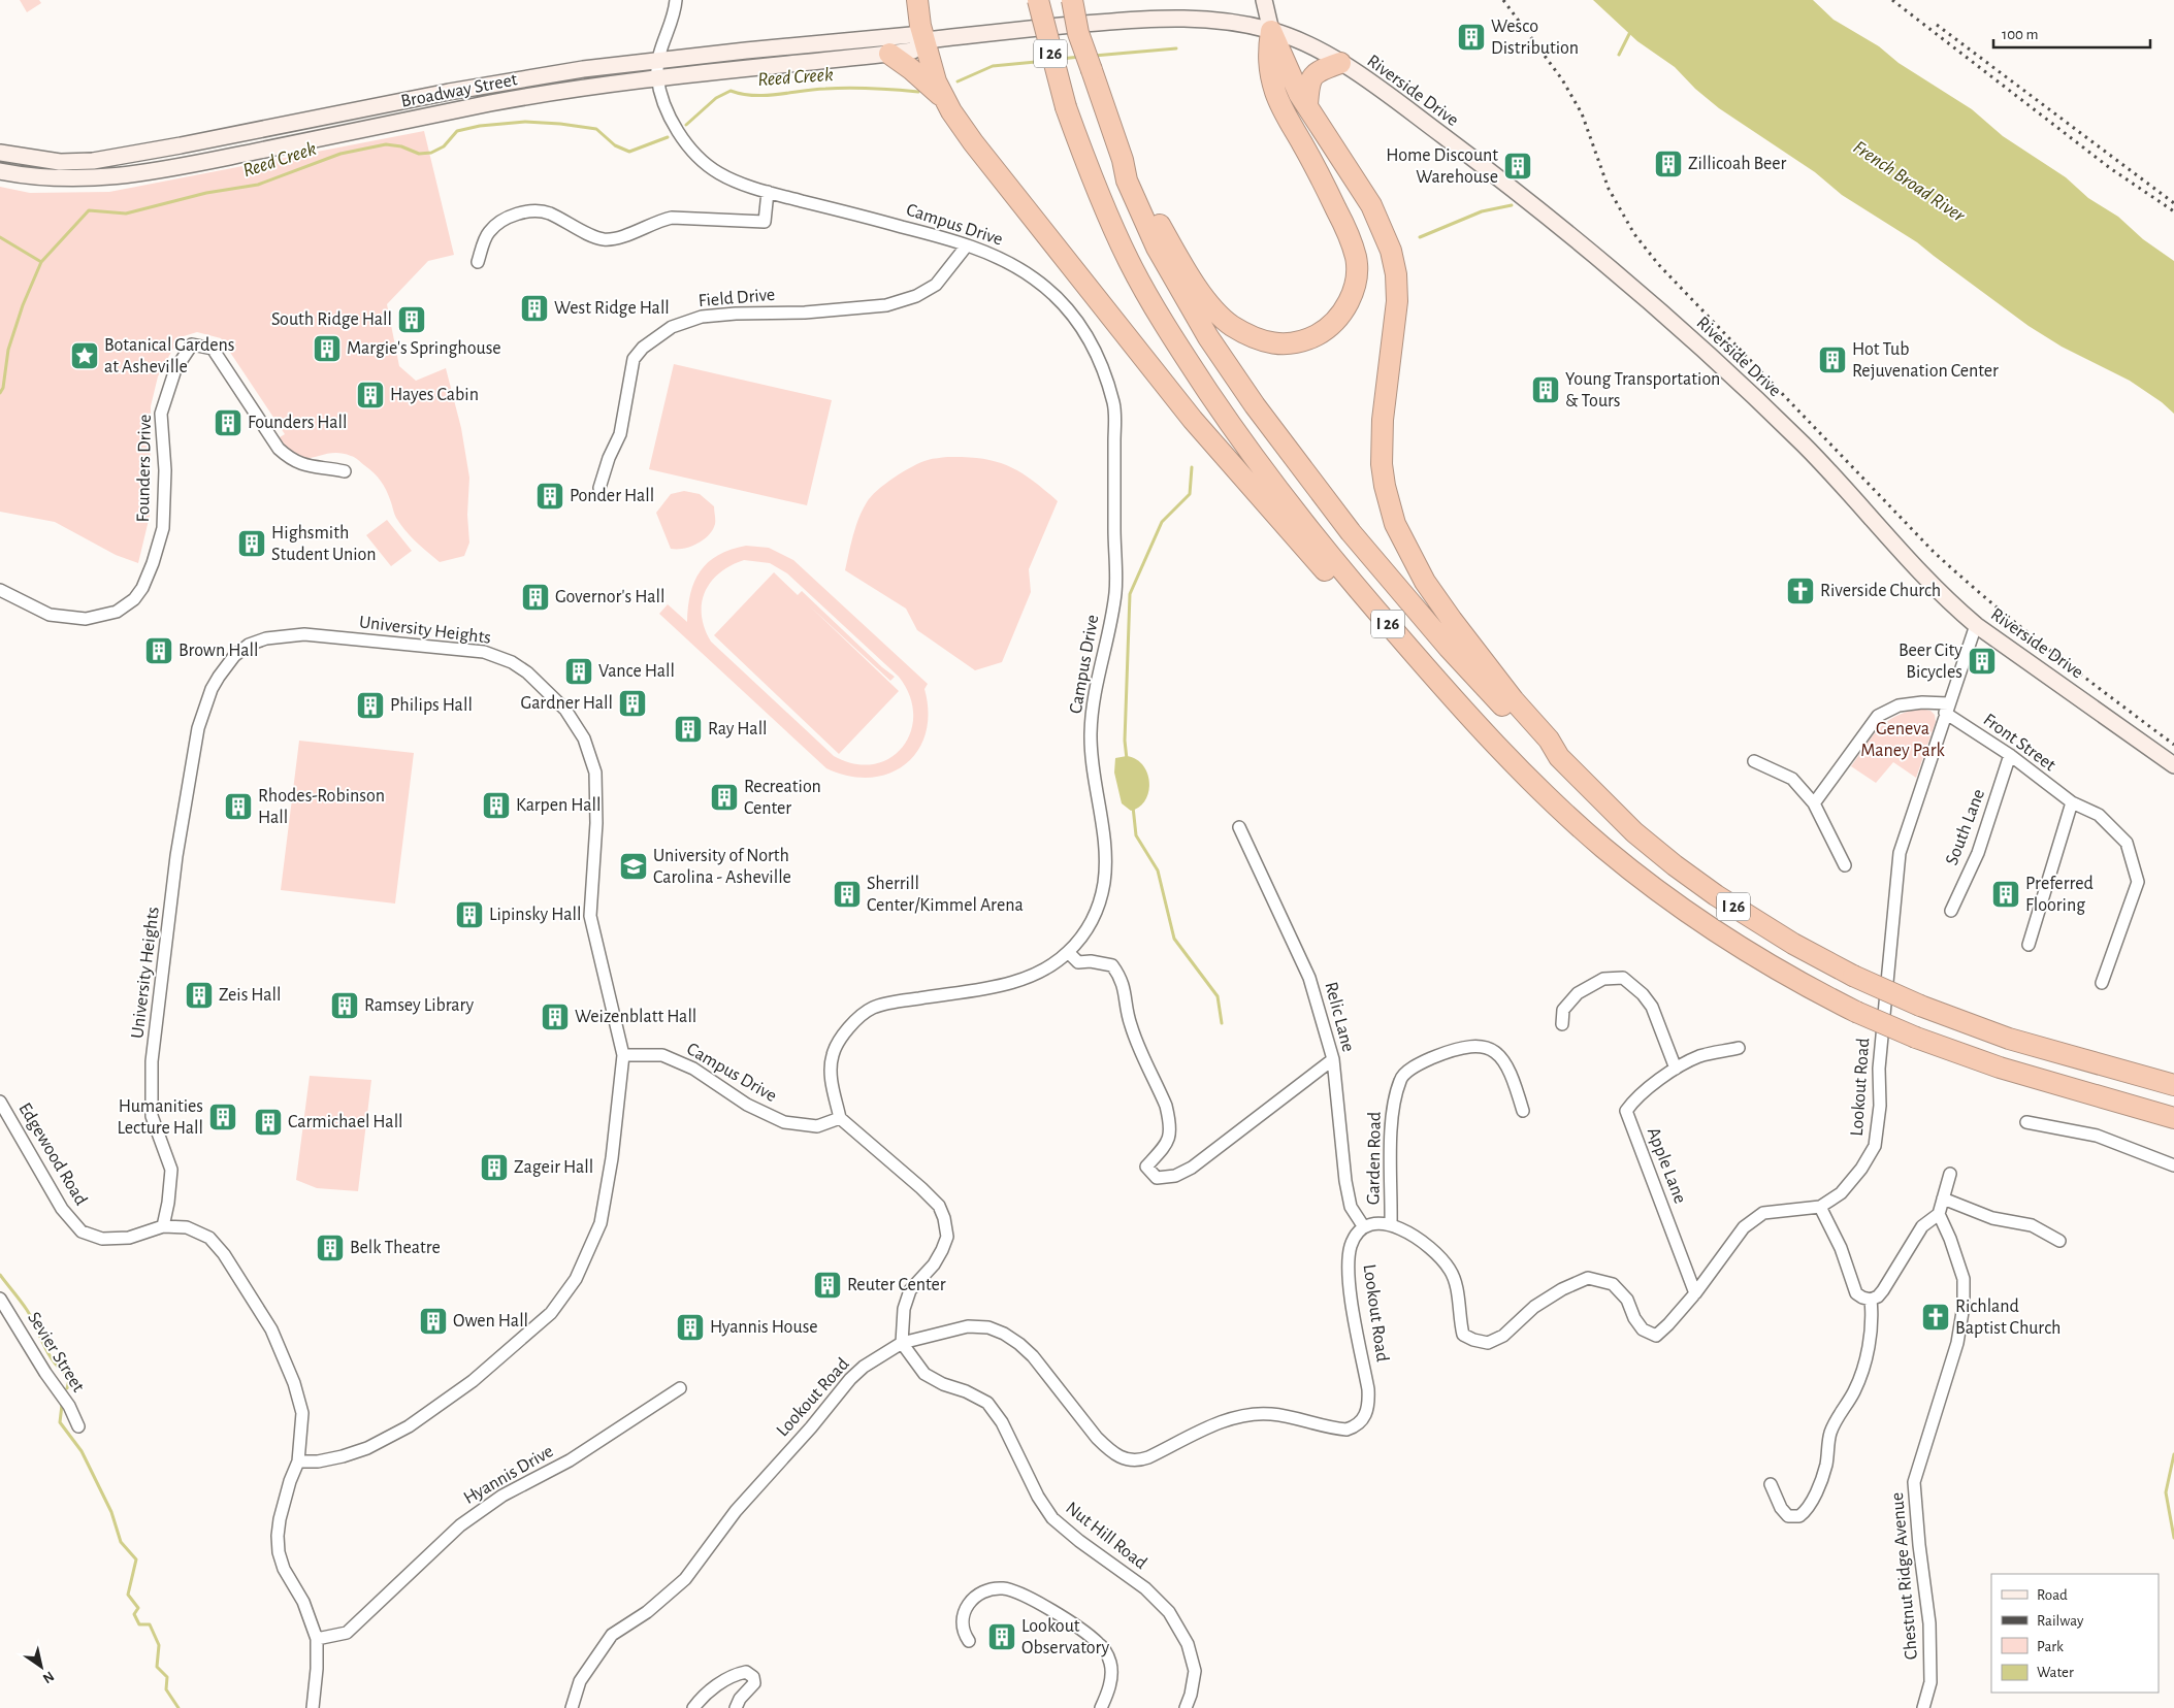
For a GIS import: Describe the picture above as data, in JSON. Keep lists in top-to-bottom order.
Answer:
{
  "streets": {
    "highway": ["I 26"],
    "main road": ["Broadway Street", "Riverside Drive"],
    "street": [
      "Campus Drive",
      "Field Drive",
      "Founders Drive",
      "University Heights",
      "Front Street",
      "South Lane",
      "Relic Lane",
      "Lookout Road",
      "Edgewood Road",
      "Garden Road",
      "Apple Lane",
      "Sevier Street",
      "Hyannis Drive",
      "Nut Hill Road",
      "Chestnut Ridge Avenue"
    ]
  },
  "crossings": [
    ["Broadway Street", "Riverside Drive"],
    ["Broadway Street", "Campus Drive"],
    ["Riverside Drive", "Lookout Road"],
    ["Campus Drive", "Field Drive"],
    ["Campus Drive", "University Heights"],
    ["University Heights", "Edgewood Road"],
    ["Front Street", "South Lane"],
    ["Front Street", "Lookout Road"],
    ["Relic Lane", "Lookout Road"],
    ["Lookout Road", "Nut Hill Road"],
    ["Edgewood Road", "Hyannis Drive"]
  ],
  "water": ["Reed Creek", "French Broad River"],
  "parks": ["Geneva Maney Park"],
  "places": {
    "building": [
      "Wesco Distribution",
      "Zillicoah Beer",
      "Home Discount Warehouse",
      "West Ridge Hall",
      "South Ridge Hall",
      "Margie's Springhouse",
      "Hot Tub Rejuvenation Center",
      "Young Transportation & Tours",
      "Hayes Cabin",
      "Founders Hall",
      "Ponder Hall",
      "Highsmith Student Union",
      "Governor's Hall",
      "Brown Hall",
      "Beer City Bicycles",
      "Vance Hall",
      "Gardner Hall",
      "Philips Hall",
      "Ray Hall",
      "Recreation Center",
      "Karpen Hall",
      "Rhodes-Robinson Hall",
      "Sherrill Center/Kimmel Arena",
      "Preferred Flooring",
      "Lipinsky Hall",
      "Zeis Hall",
      "Ramsey Library",
      "Weizenblatt Hall",
      "Humanities Lecture Hall",
      "Carmichael Hall",
      "Zageir Hall",
      "Belk Theatre",
      "Reuter Center",
      "Owen Hall",
      "Hyannis House",
      "Lookout Observatory"
    ],
    "place": ["Botanical Gardens at Asheville"],
    "church": ["Riverside Church", "Richland Baptist Church"],
    "school or university": ["University of North Carolina - Asheville"]
  },
  "legend": [
    "Road",
    "Railway",
    "Park",
    "Water"
  ],
  "scale_bar": "100 m",
  "north": "bottom right"
}
